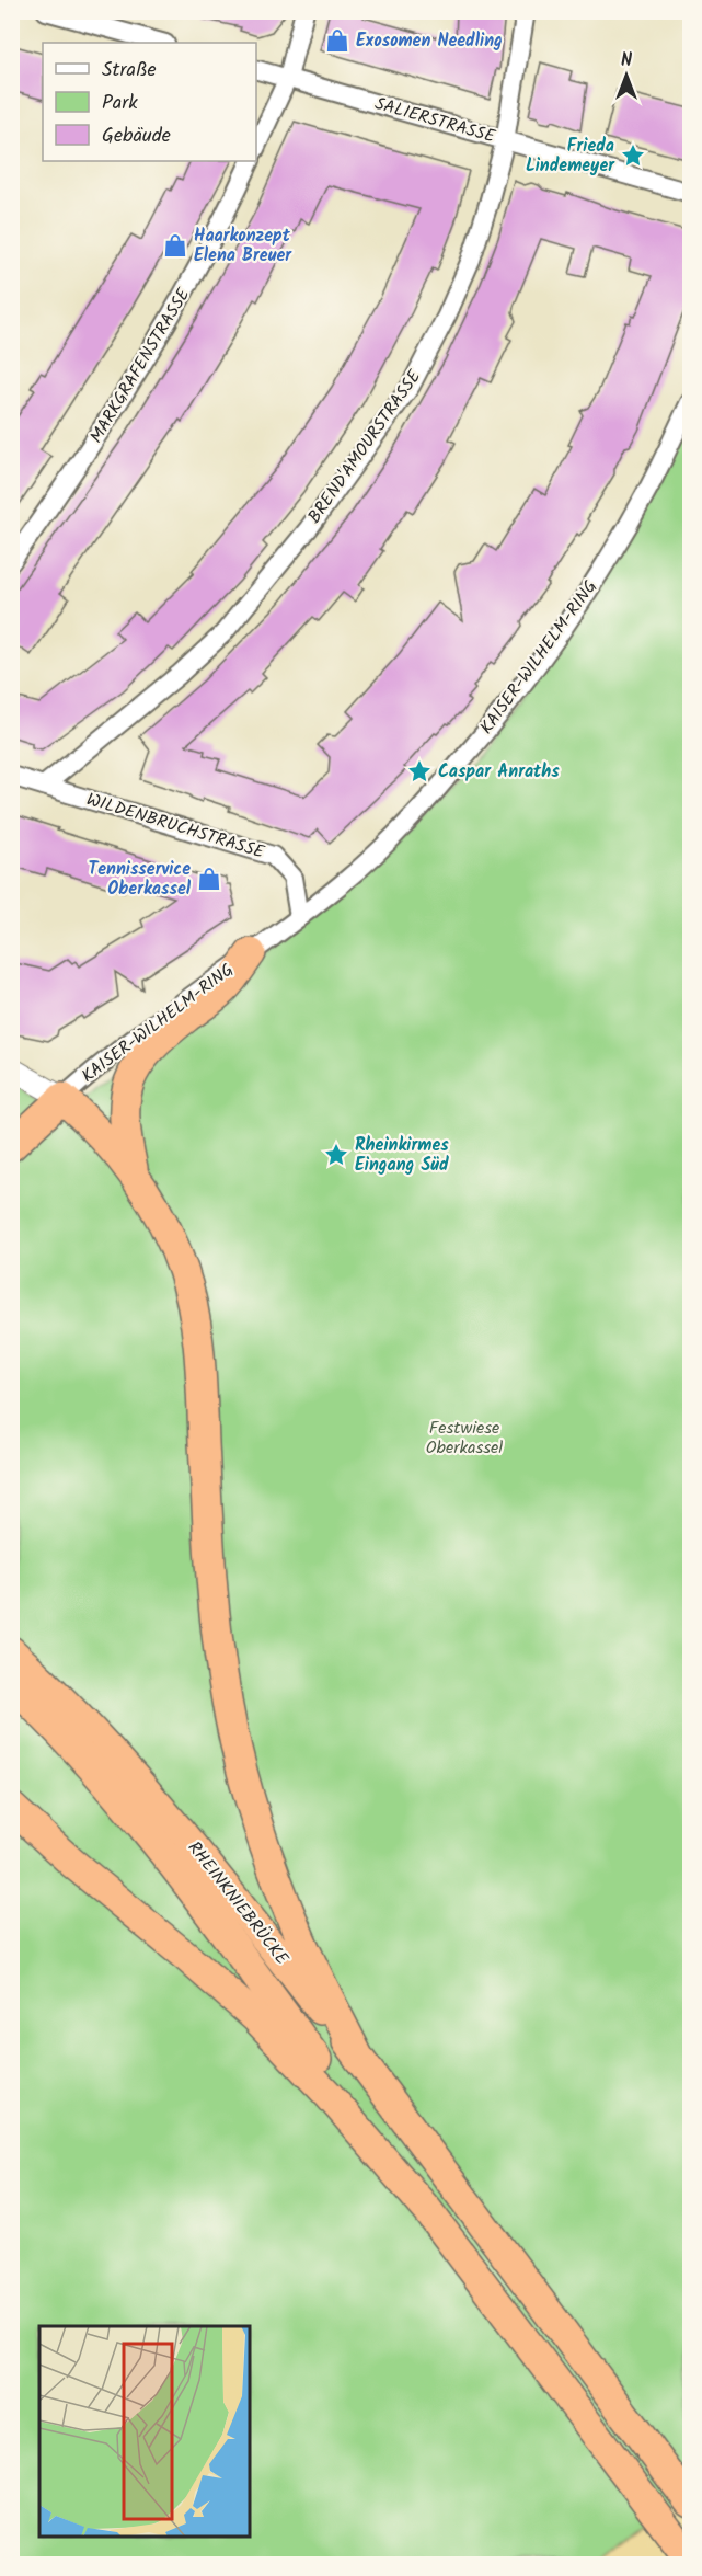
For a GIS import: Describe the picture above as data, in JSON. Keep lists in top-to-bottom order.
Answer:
{
  "streets": {
    "highway": ["RHEINKNIEBRÜCKE"],
    "street": [
      "SALIERSTRASSE",
      "MARKGRAFENSTRASSE",
      "BREND'AMOURSTRASSE",
      "KAISER-WILHELM-RING",
      "WILDENBRUCHSTRASSE"
    ]
  },
  "crossings": [
    ["SALIERSTRASSE", "BREND'AMOURSTRASSE"],
    ["BREND'AMOURSTRASSE", "WILDENBRUCHSTRASSE"],
    ["KAISER-WILHELM-RING", "WILDENBRUCHSTRASSE"]
  ],
  "parks": ["Festwiese Oberkassel"],
  "places": {
    "shop": ["Exosomen Needling", "Haarkonzept Elena Breuer", "Tennisservice Oberkassel"],
    "place": ["Frieda Lindemeyer", "Caspar Anraths", "Rheinkirmes Eingang Süd"]
  },
  "legend": ["Straße", "Park", "Gebäude"],
  "north": "top"
}
